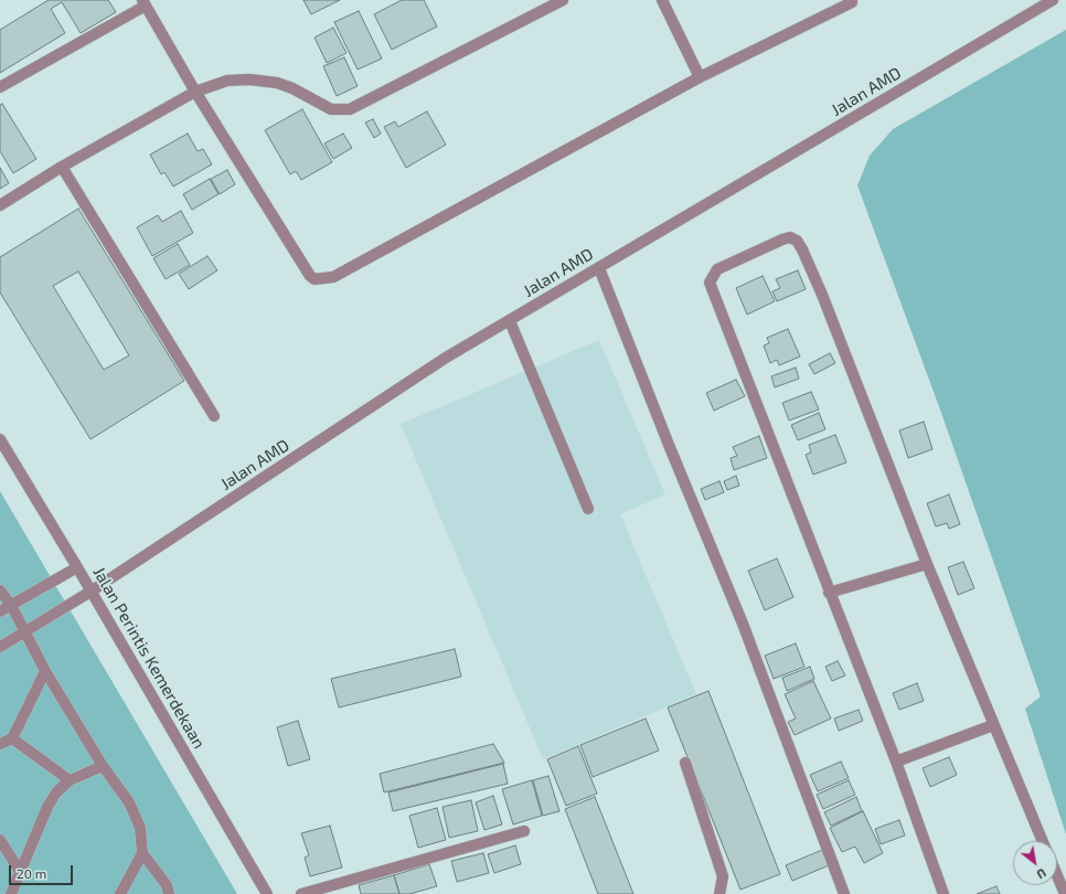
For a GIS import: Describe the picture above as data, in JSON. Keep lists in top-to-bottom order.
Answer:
{
  "streets": {
    "street": ["Jalan AMD", "Jalan Perintis Kemerdekaan"]
  },
  "crossings": [
    ["Jalan AMD", "Jalan Perintis Kemerdekaan"]
  ],
  "scale_bar": "20 m",
  "north": "bottom right"
}
